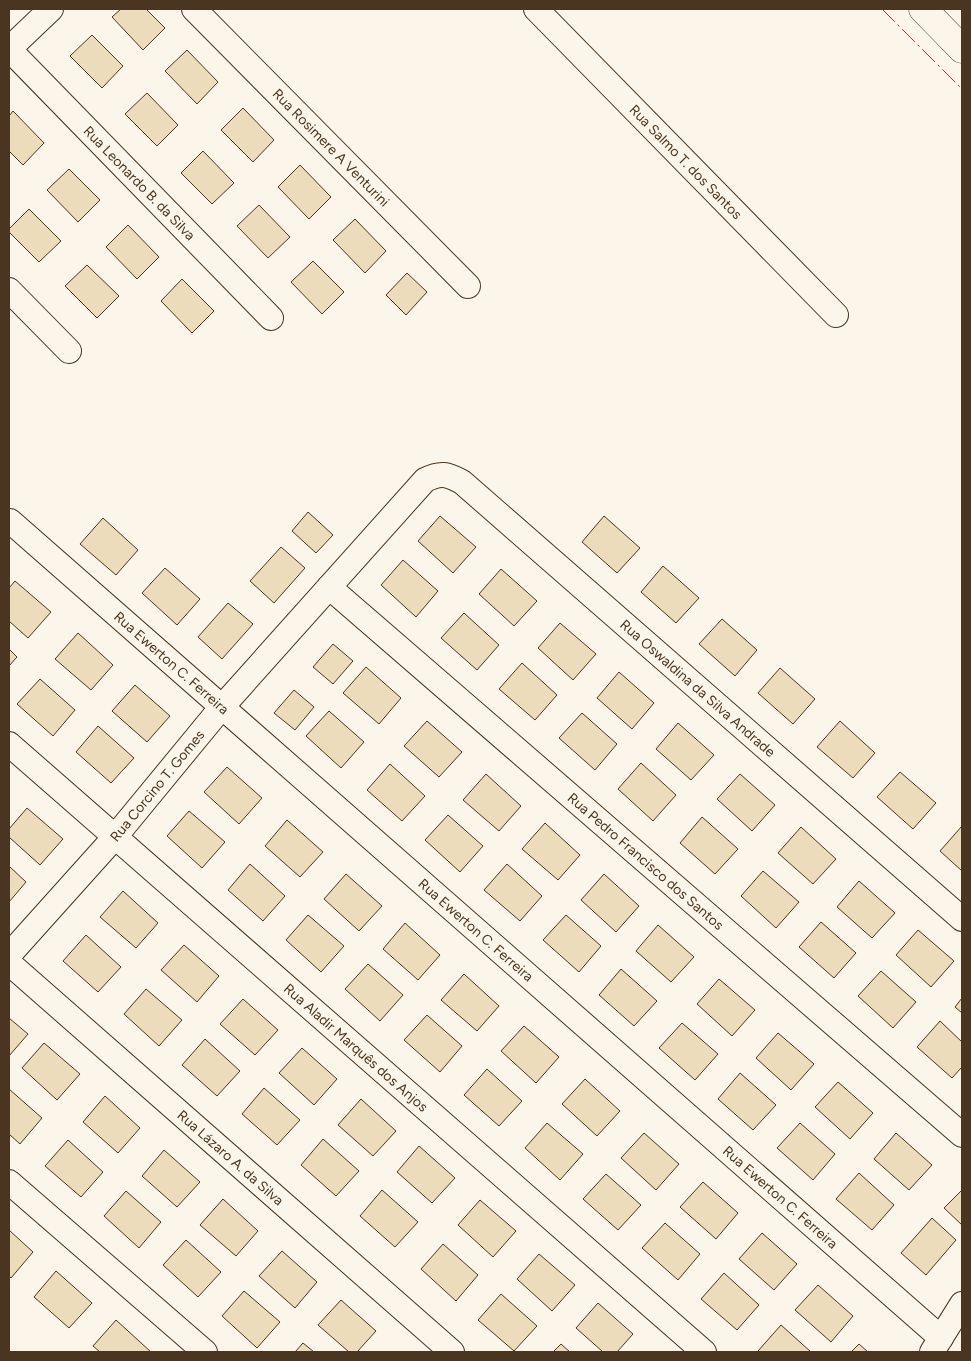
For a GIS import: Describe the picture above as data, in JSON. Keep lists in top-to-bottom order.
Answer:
{
  "streets": {
    "street": [
      "Rua Rosimere A Venturini",
      "Rua Salmo T. dos Santos",
      "Rua Leonardo B. da Silva",
      "Rua Ewerton C. Ferreira",
      "Rua Oswaldina da Silva Andrade",
      "Rua Corcino T. Gomes",
      "Rua Pedro Francisco dos Santos",
      "Rua Aladir Marquês dos Anjos",
      "Rua Lázaro A. da Silva"
    ]
  },
  "crossings": [
    ["Rua Ewerton C. Ferreira", "Rua Corcino T. Gomes"],
    ["Rua Oswaldina da Silva Andrade", "Rua Corcino T. Gomes"],
    ["Rua Corcino T. Gomes", "Rua Pedro Francisco dos Santos"],
    ["Rua Corcino T. Gomes", "Rua Aladir Marquês dos Anjos"]
  ]
}
